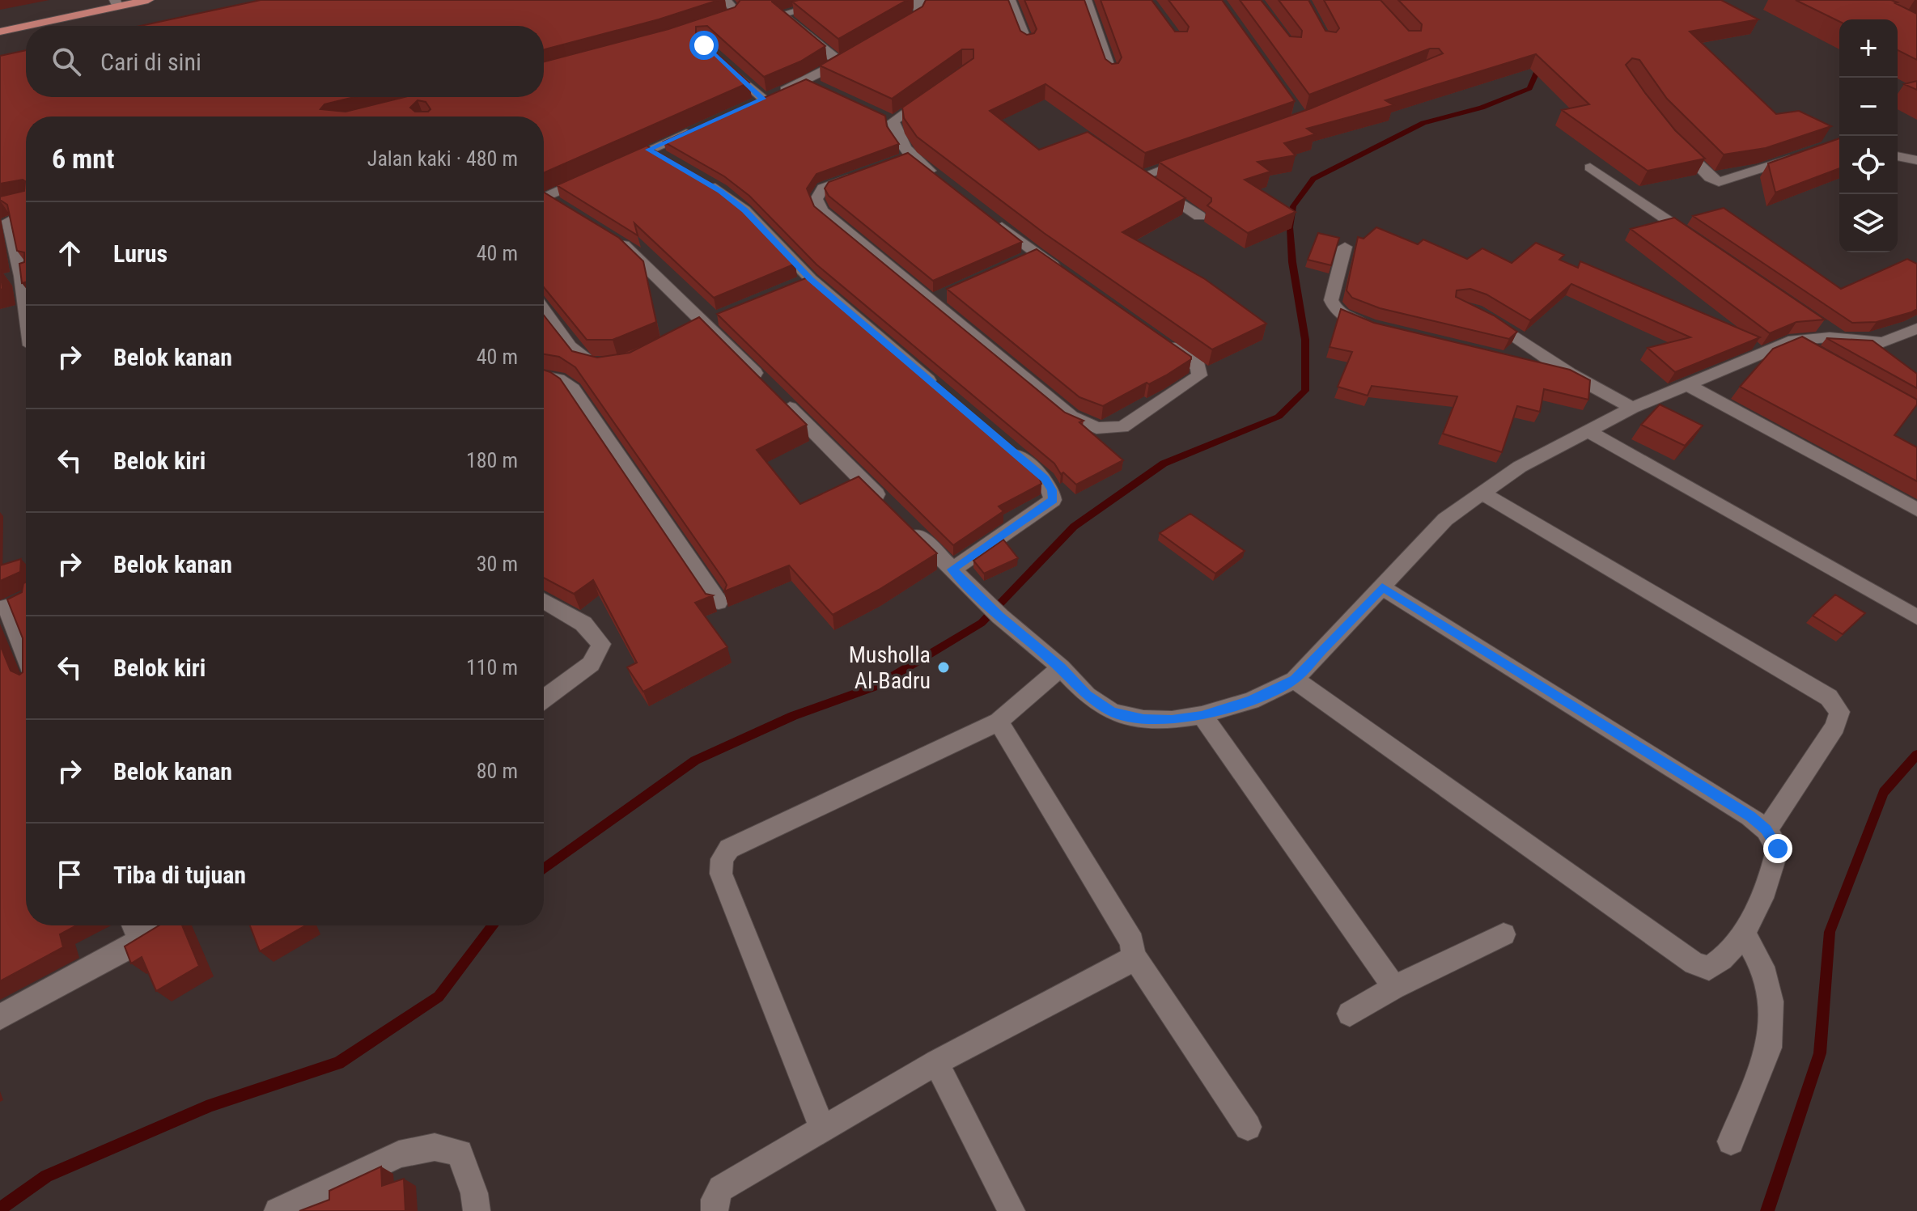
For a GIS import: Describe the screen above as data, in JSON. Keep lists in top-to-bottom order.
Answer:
{
  "places": ["Musholla Al-Badru"],
  "page": {
    "map_buttons": ["+", "−"],
    "search": "Cari di sini",
    "heading": ["6 mnt", "Jalan kaki · 480 m"],
    "list": [
      ["Lurus", "40 m"],
      ["Belok kanan", "40 m"],
      ["Belok kiri", "180 m"],
      ["Belok kanan", "30 m"],
      ["Belok kiri", "110 m"],
      ["Belok kanan", "80 m"],
      "Tiba di tujuan"
    ]
  }
}
